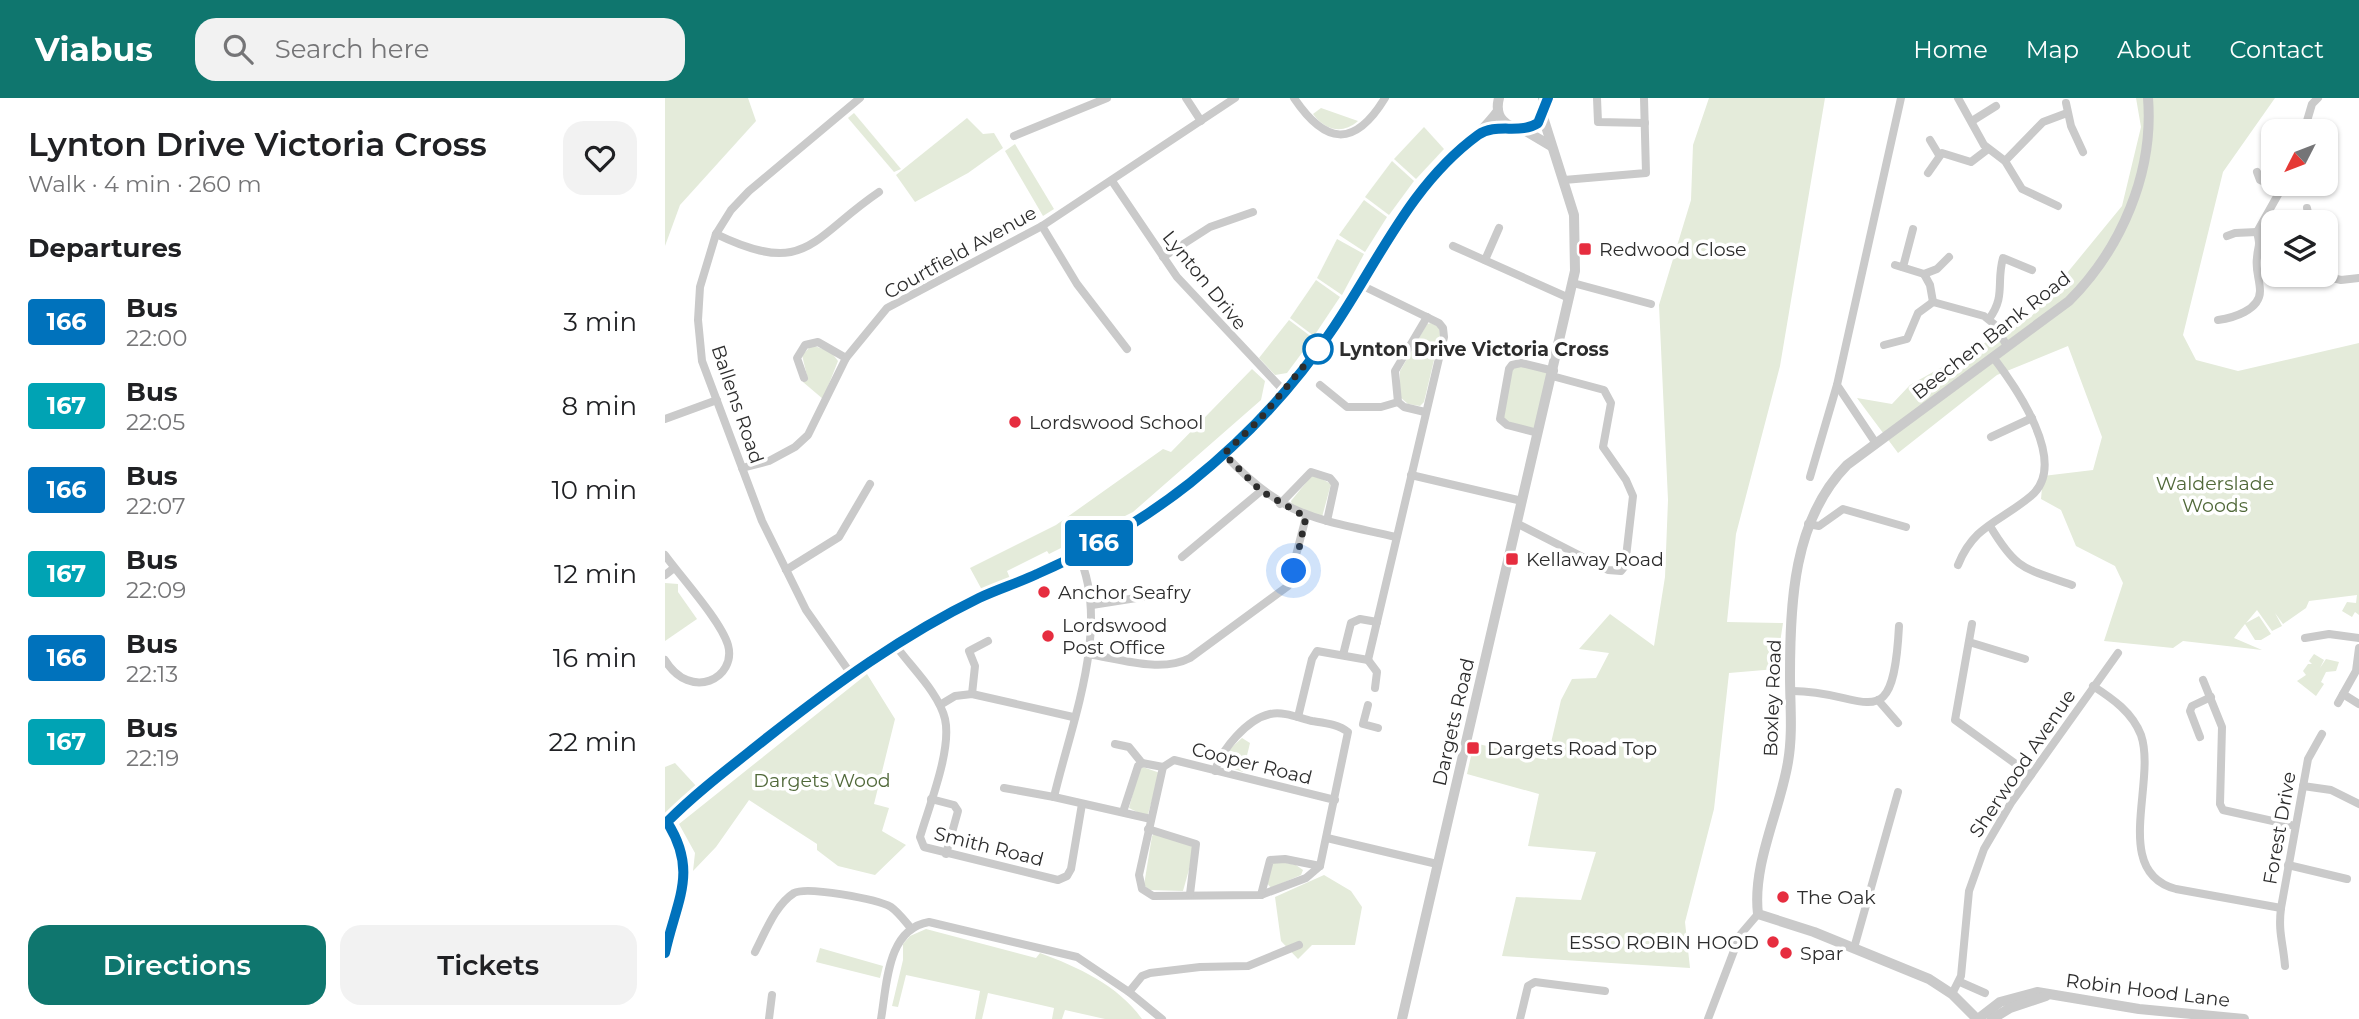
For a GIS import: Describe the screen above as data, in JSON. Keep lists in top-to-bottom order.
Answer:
{
  "streets": {
    "street": [
      "Courtfield Avenue",
      "Lynton Drive",
      "Beechen Bank Road",
      "Ballens Road",
      "Boxley Road",
      "Dargets Road",
      "Cooper Road",
      "Sherwood Avenue",
      "Forest Drive",
      "Smith Road",
      "Robin Hood Lane"
    ]
  },
  "crossings": [
    ["Courtfield Avenue", "Lynton Drive"],
    ["Courtfield Avenue", "Ballens Road"],
    ["Beechen Bank Road", "Boxley Road"]
  ],
  "parks": ["Walderslade Woods", "Dargets Wood"],
  "places": {
    "transit": ["Redwood Close", "Kellaway Road", "Dargets Road Top"],
    "other": [
      "Lynton Drive Victoria Cross",
      "Lordswood School",
      "Anchor Seafry",
      "Lordswood Post Office",
      "The Oak",
      "ESSO ROBIN HOOD",
      "Spar"
    ]
  },
  "lines": ["bus line 166"],
  "north": "bottom left",
  "page": {
    "header": "Viabus",
    "search": "Search here",
    "nav": [
      "Home",
      "Map",
      "About",
      "Contact"
    ],
    "heading": [
      ["Lynton Drive Victoria Cross", "Walk · 4 min · 260 m"],
      "Departures"
    ],
    "on_map": "166",
    "list": [
      {
        "mark": "166",
        "name": "Bus",
        "note": "22:00",
        "value": "3 min"
      },
      {
        "mark": "167",
        "name": "Bus",
        "note": "22:05",
        "value": "8 min"
      },
      {
        "mark": "166",
        "name": "Bus",
        "note": "22:07",
        "value": "10 min"
      },
      {
        "mark": "167",
        "name": "Bus",
        "note": "22:09",
        "value": "12 min"
      },
      {
        "mark": "166",
        "name": "Bus",
        "note": "22:13",
        "value": "16 min"
      },
      {
        "mark": "167",
        "name": "Bus",
        "note": "22:19",
        "value": "22 min"
      }
    ],
    "buttons": ["Directions", "Tickets"]
  }
}
